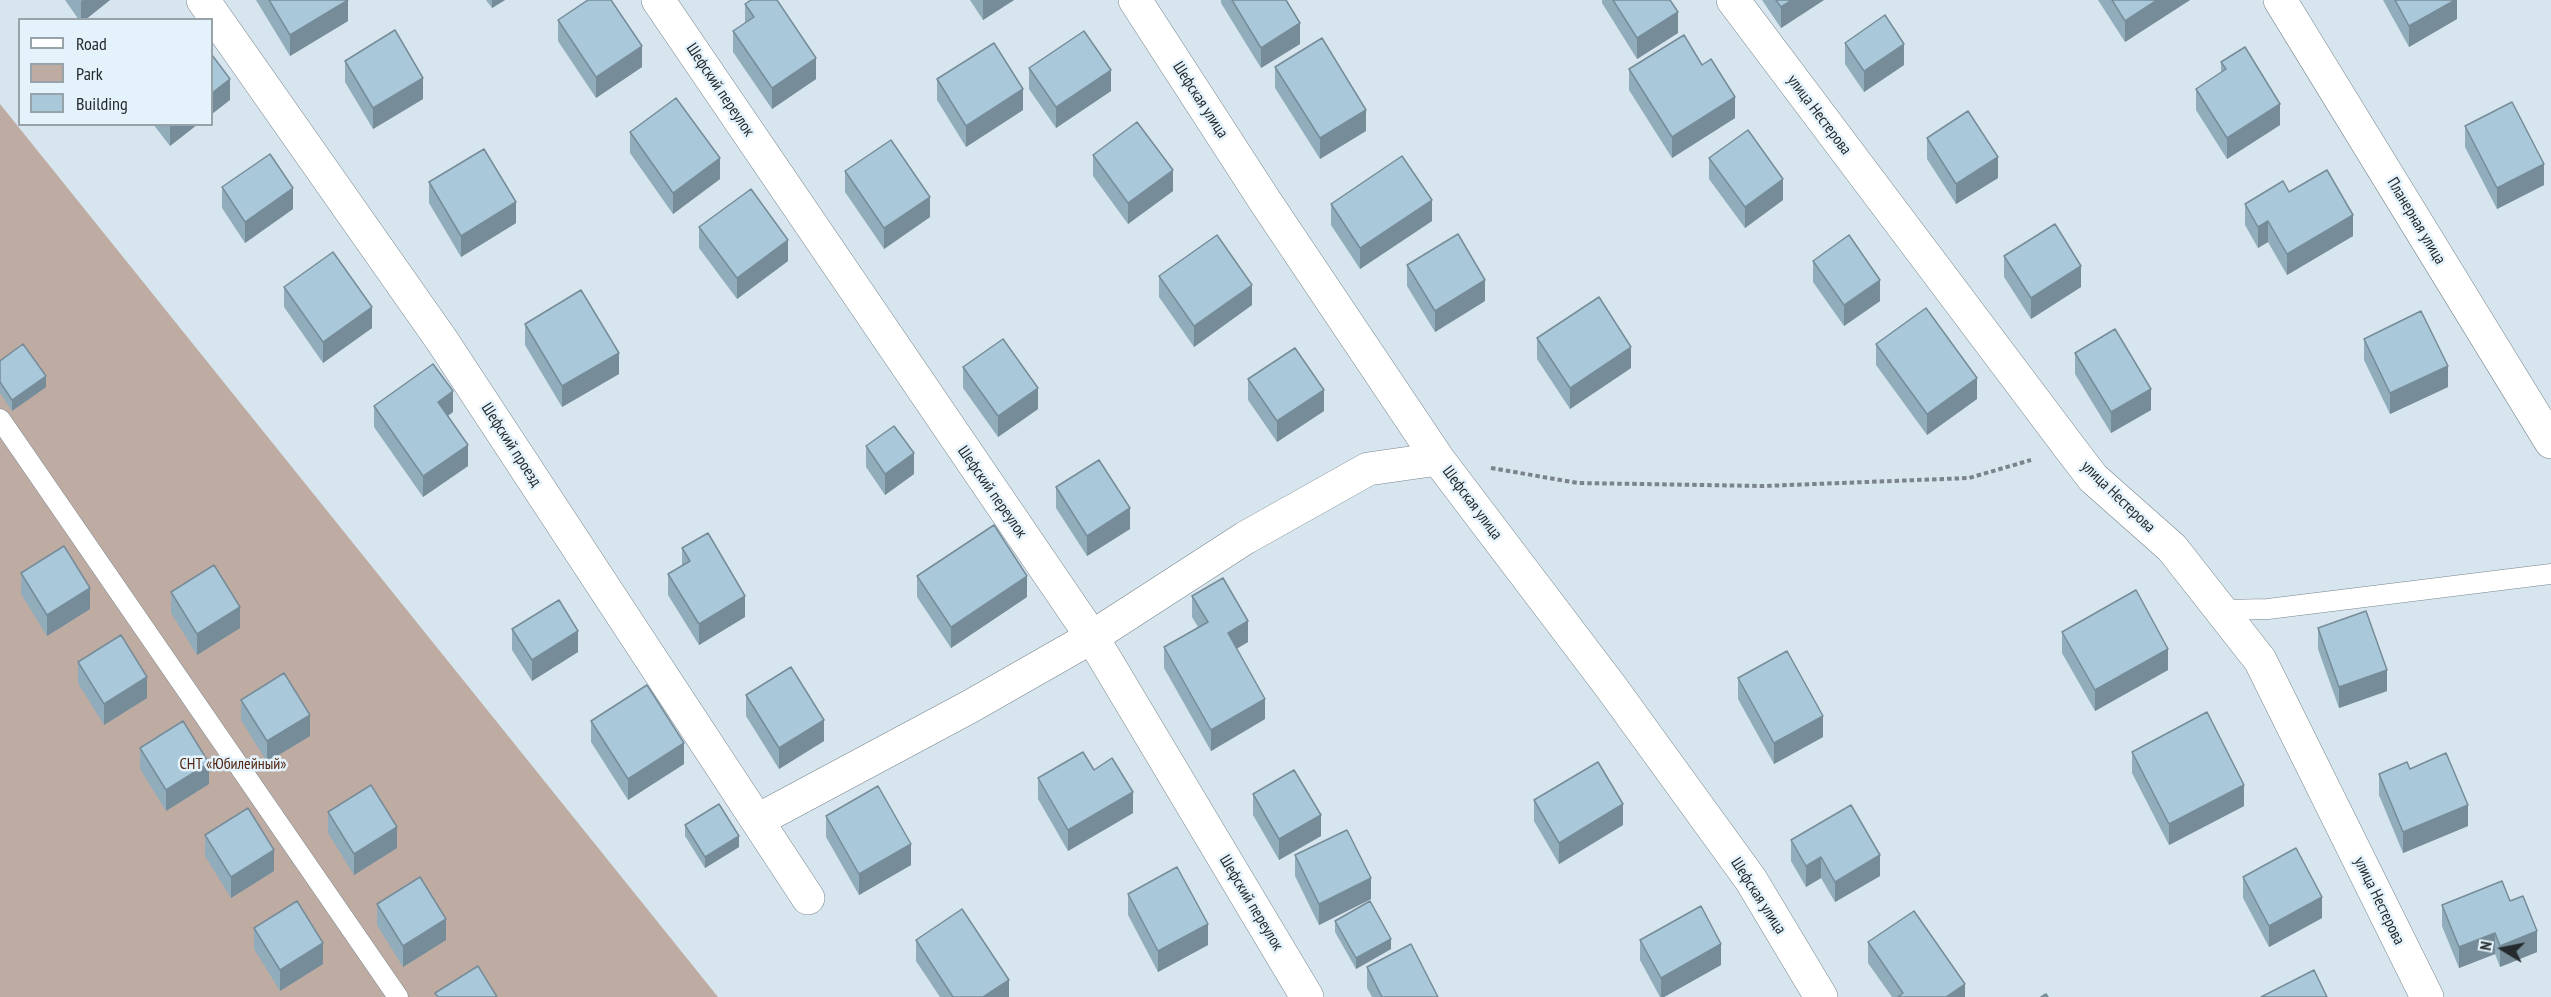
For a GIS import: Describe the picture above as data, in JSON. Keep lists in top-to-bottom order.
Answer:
{
  "streets": {
    "street": [
      "Шефский переулок",
      "Шефская улица",
      "улица Нестерова",
      "Планерная улица",
      "Шефский проезд"
    ]
  },
  "parks": ["СНТ «Юбилейный»"],
  "legend": ["Road", "Park", "Building"],
  "north": "left"
}
